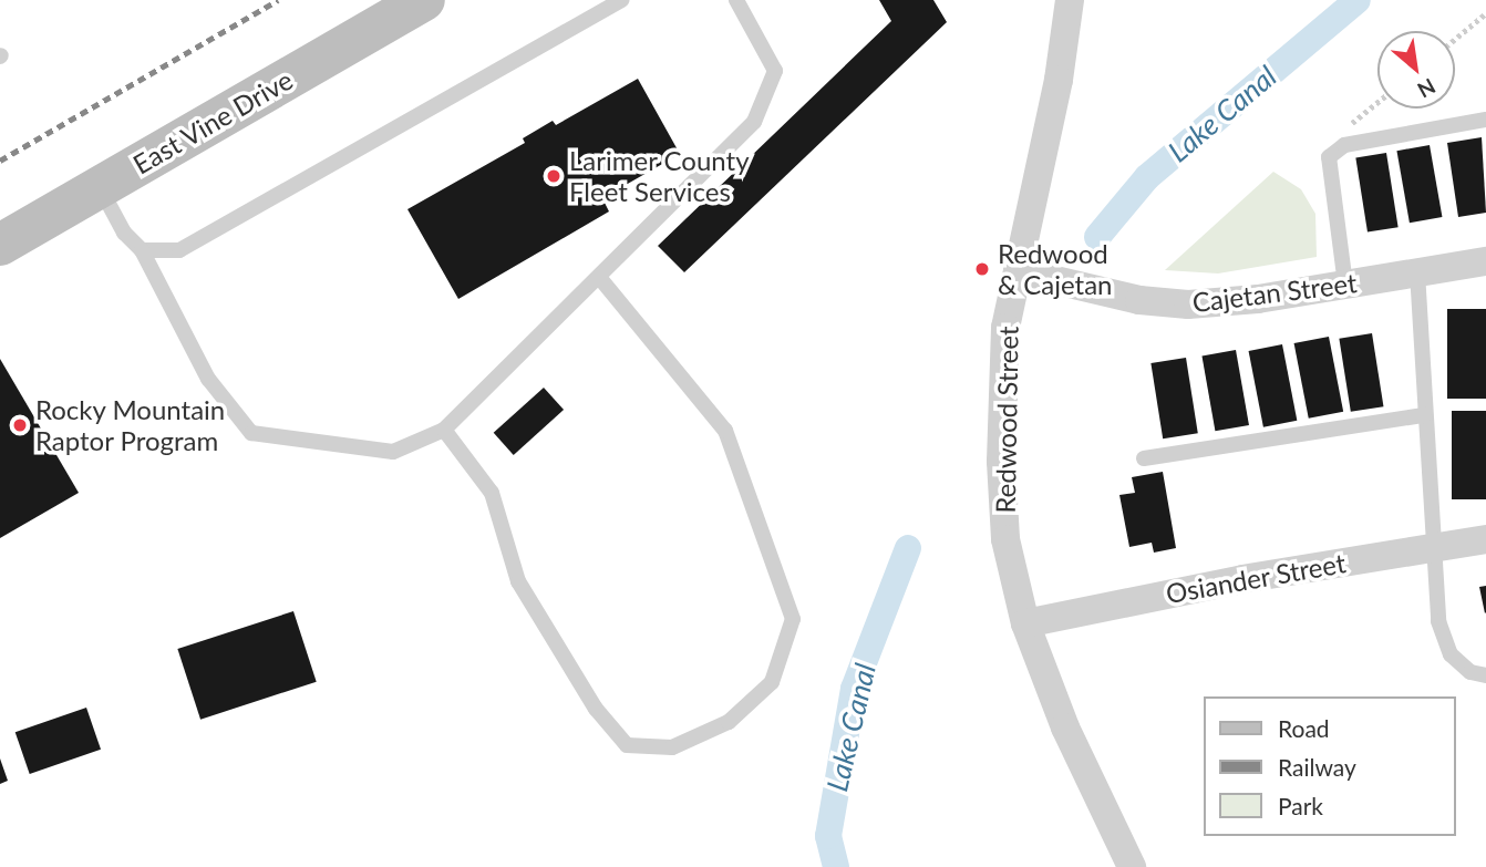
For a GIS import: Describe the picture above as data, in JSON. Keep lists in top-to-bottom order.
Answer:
{
  "streets": {
    "main road": ["East Vine Drive"],
    "street": ["Cajetan Street", "Redwood Street", "Osiander Street"]
  },
  "crossings": [
    ["Cajetan Street", "Redwood Street"],
    ["Redwood Street", "Osiander Street"]
  ],
  "water": ["Lake Canal"],
  "places": ["Larimer County Fleet Services", "Redwood & Cajetan", "Rocky Mountain Raptor Program"],
  "legend": ["Road", "Railway", "Park"],
  "north": "bottom right"
}
